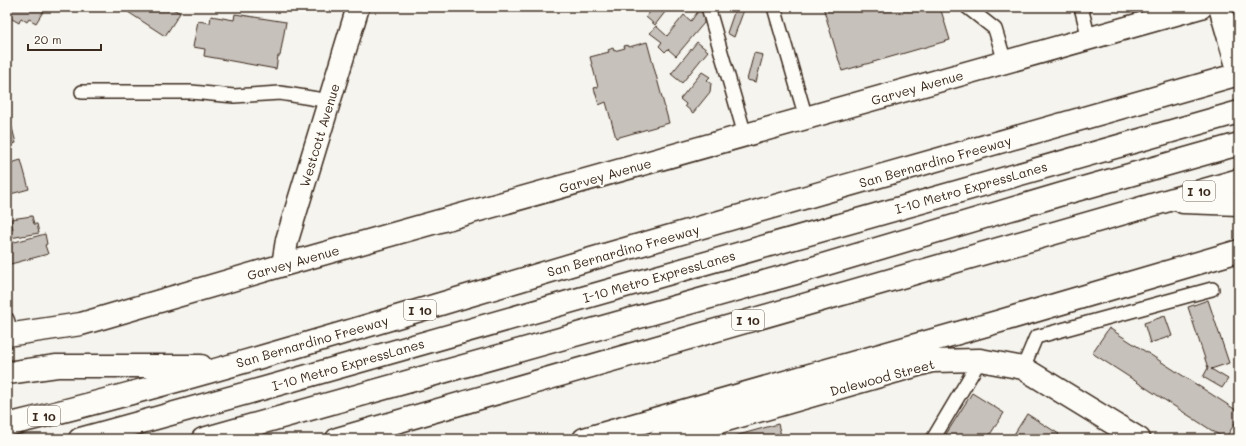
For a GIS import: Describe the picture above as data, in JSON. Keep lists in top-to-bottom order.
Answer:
{
  "streets": {
    "main road": [
      "Garvey Avenue",
      "Westcott Avenue",
      "San Bernardino Freeway",
      "I-10 Metro ExpressLanes",
      "I 10",
      "Dalewood Street"
    ]
  },
  "crossings": [
    ["Garvey Avenue", "Westcott Avenue"]
  ],
  "scale_bar": "20 m"
}
